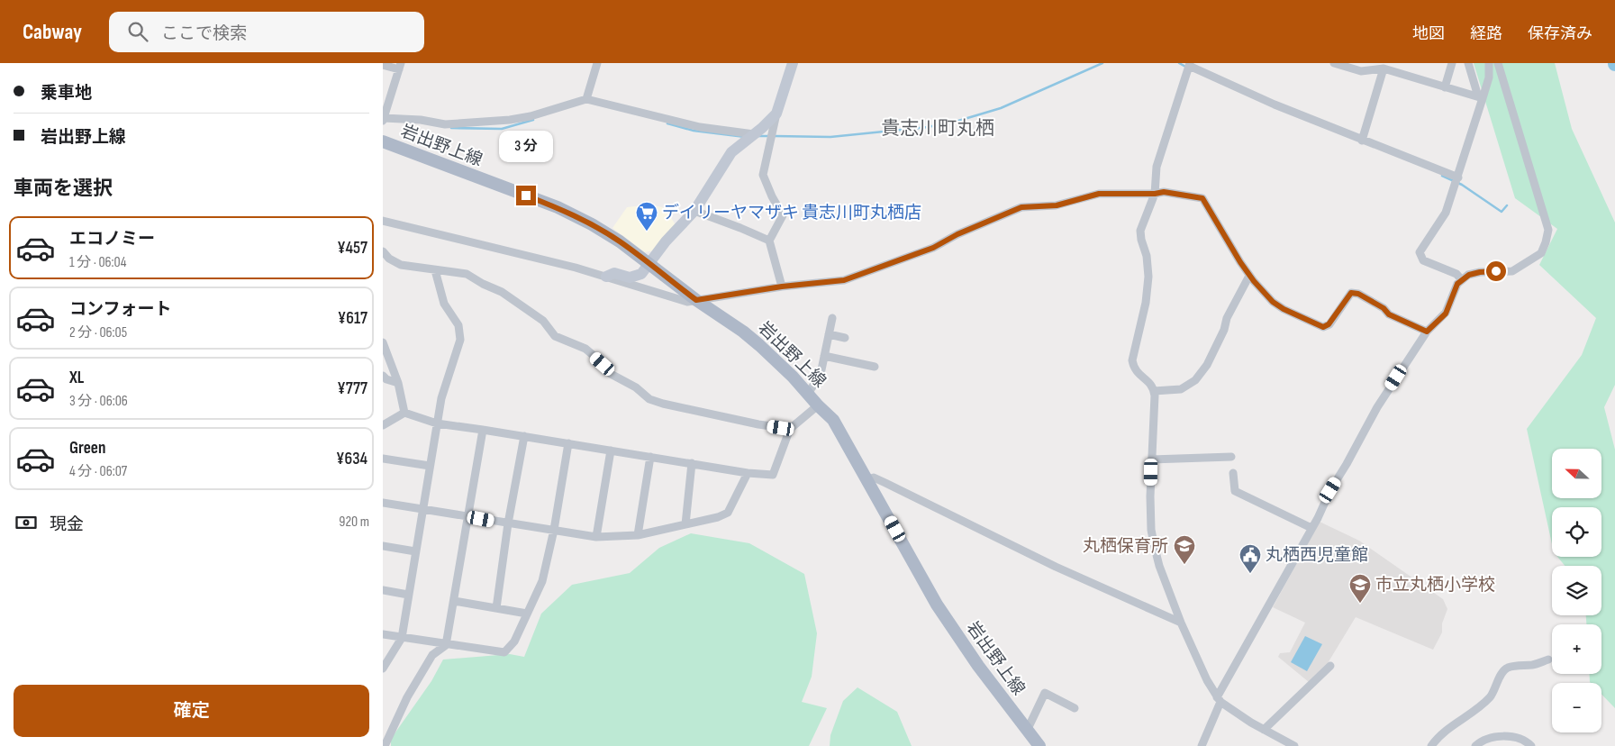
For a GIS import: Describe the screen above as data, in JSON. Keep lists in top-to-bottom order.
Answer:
{
  "streets": {
    "main road": ["岩出野上線"]
  },
  "districts": ["貴志川町丸栖"],
  "places": {
    "supermarket": ["デイリーヤマザキ 貴志川町丸栖店"],
    "school or university": ["丸栖保育所", "市立丸栖小学校"],
    "public building": ["丸栖西児童館"]
  },
  "north": "left",
  "page": {
    "header": "Cabway",
    "search": "ここで検索",
    "nav": ["地図", "経路", "保存済み"],
    "banner": ["乗車地", "岩出野上線"],
    "bubble": "3 分",
    "heading": "車両を選択",
    "list": [
      {
        "name": "エコノミー",
        "note": "1 分 · 06:04",
        "value": "¥457"
      },
      {
        "name": "コンフォート",
        "note": "2 分 · 06:05",
        "value": "¥617"
      },
      {
        "name": "XL",
        "note": "3 分 · 06:06",
        "value": "¥777"
      },
      {
        "name": "Green",
        "note": "4 分 · 06:07",
        "value": "¥634"
      }
    ],
    "map_buttons": ["+", "−"],
    "pay": ["現金", "920 m"],
    "buttons": "確定"
  }
}
